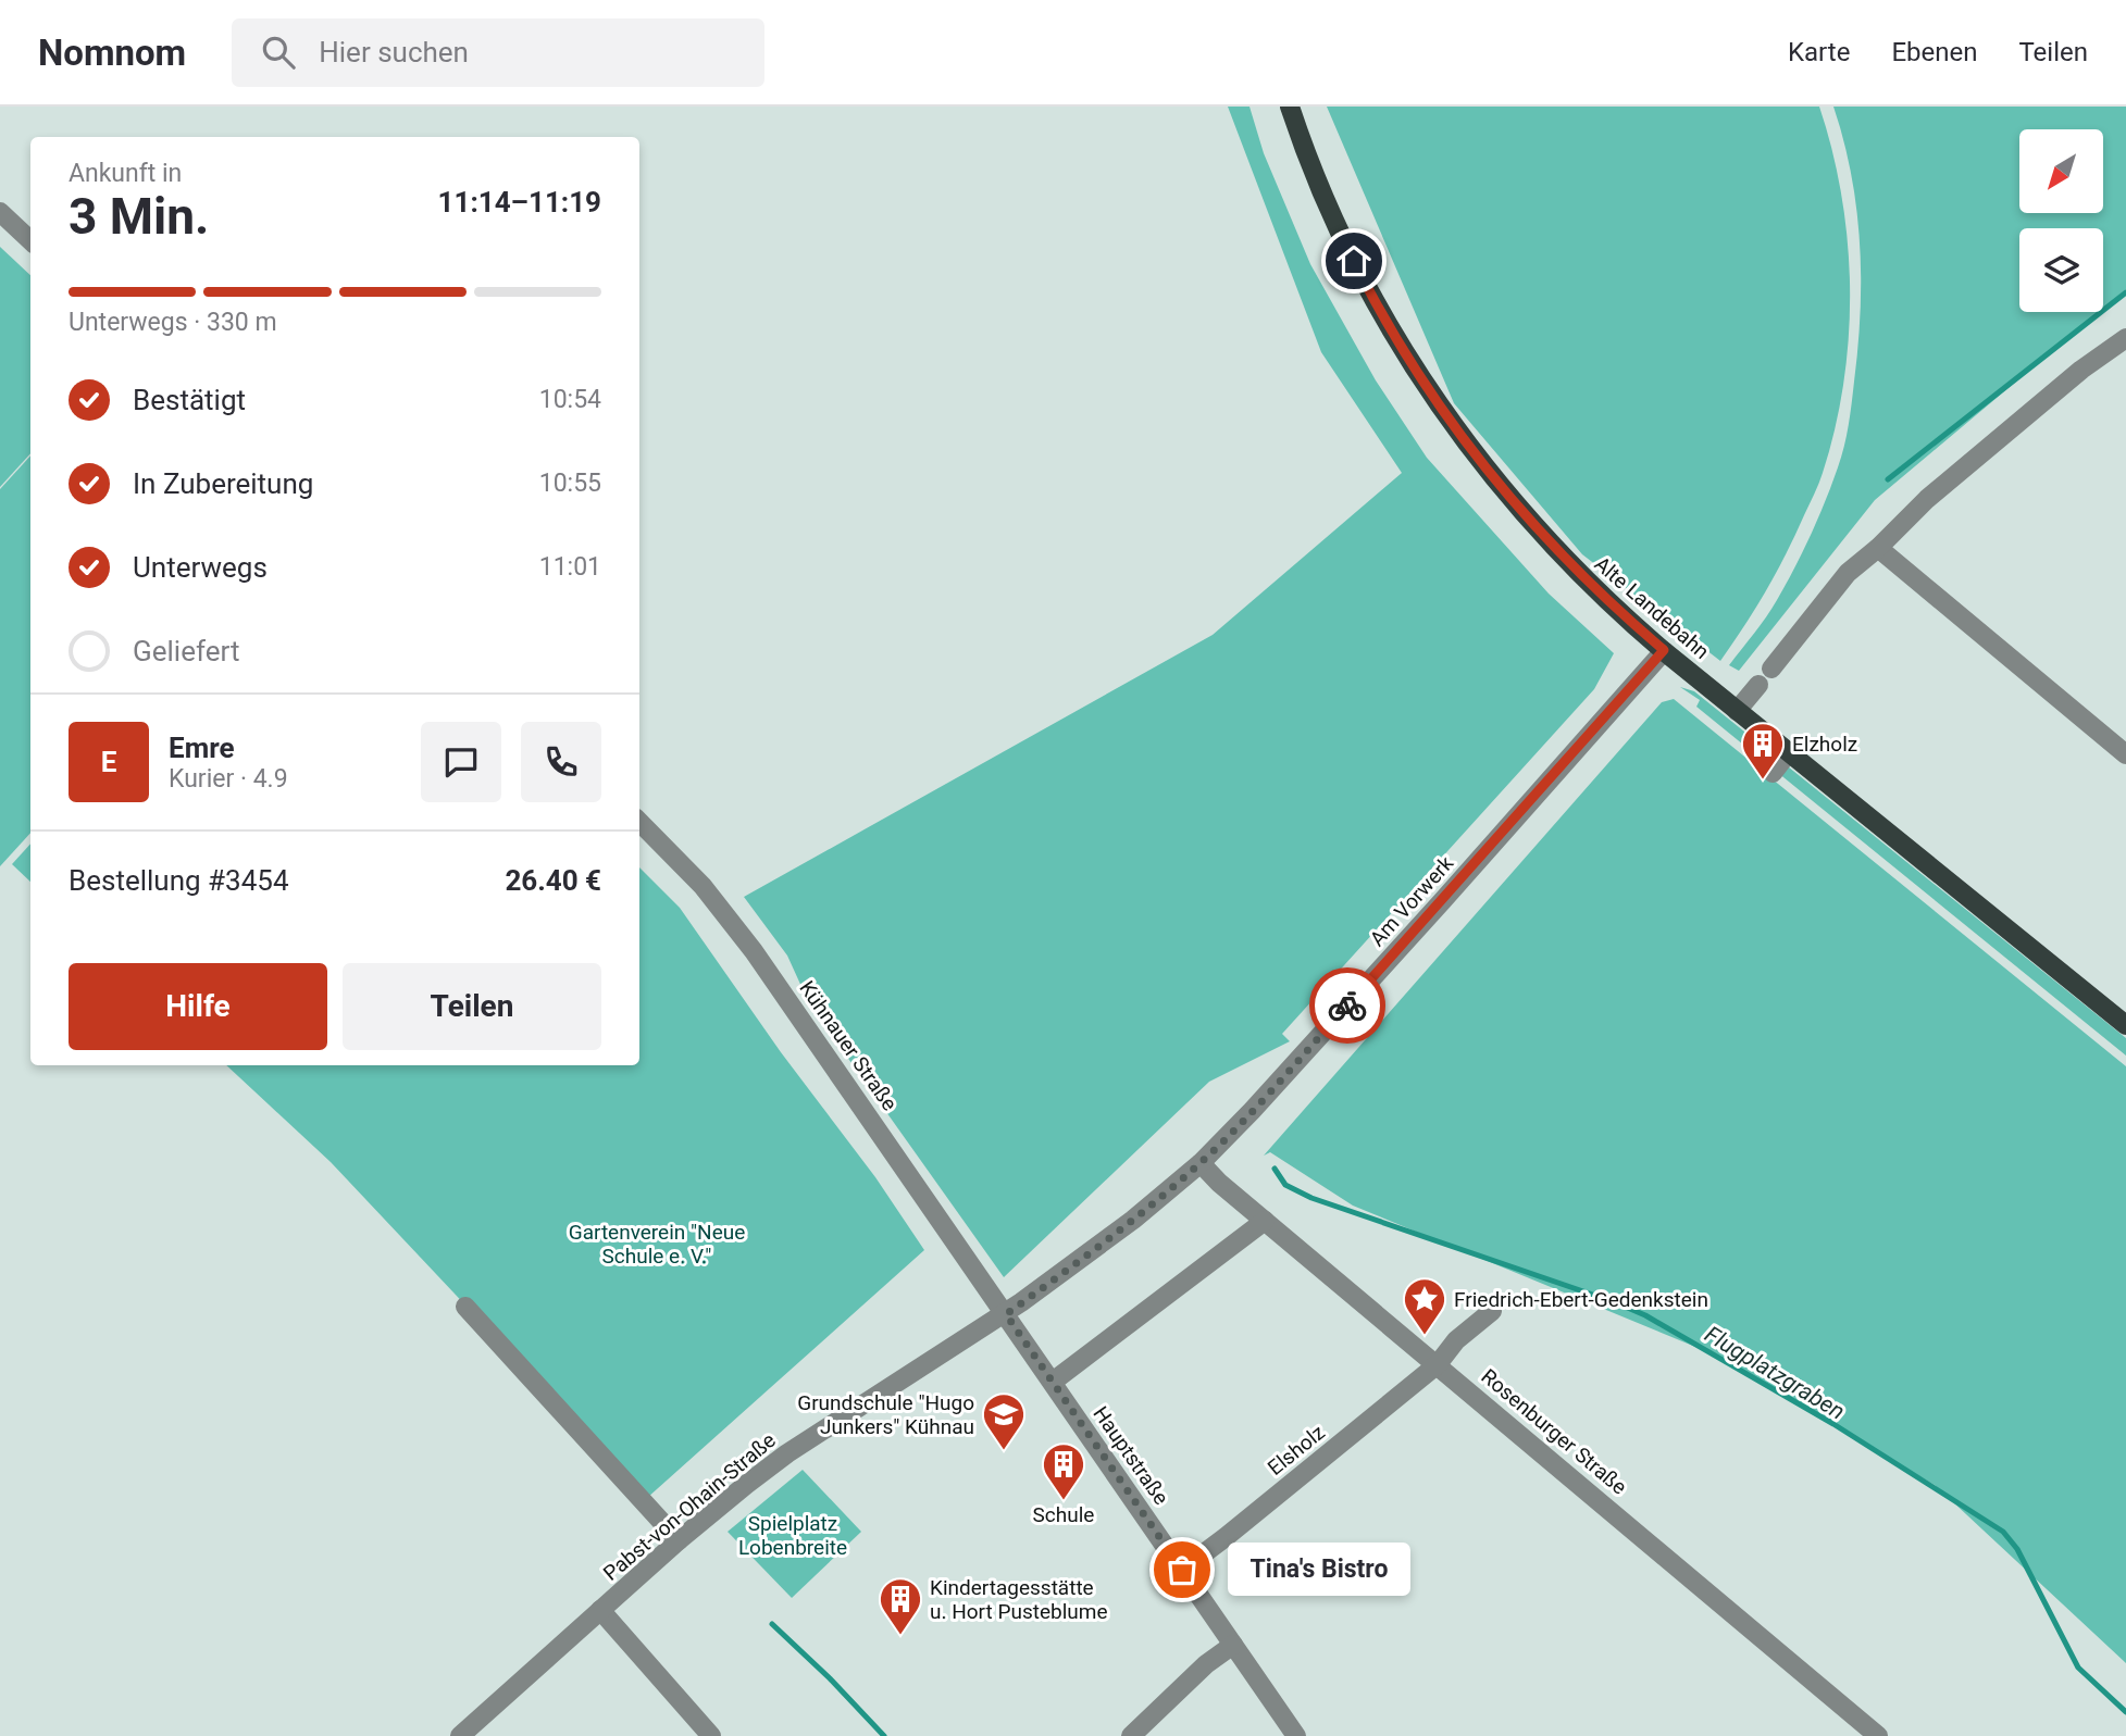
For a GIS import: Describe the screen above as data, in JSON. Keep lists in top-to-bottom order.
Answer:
{
  "streets": {
    "main road": ["Alte Landebahn"],
    "street": [
      "Am Vorwerk",
      "Kühnauer Straße",
      "Rosenburger Straße",
      "Elsholz",
      "Hauptstraße",
      "Pabst-von-Ohain-Straße"
    ]
  },
  "crossings": [
    ["Alte Landebahn", "Am Vorwerk"],
    ["Am Vorwerk", "Kühnauer Straße"],
    ["Am Vorwerk", "Rosenburger Straße"],
    ["Am Vorwerk", "Hauptstraße"],
    ["Am Vorwerk", "Pabst-von-Ohain-Straße"],
    ["Kühnauer Straße", "Hauptstraße"],
    ["Kühnauer Straße", "Pabst-von-Ohain-Straße"],
    ["Rosenburger Straße", "Elsholz"],
    ["Elsholz", "Hauptstraße"],
    ["Hauptstraße", "Pabst-von-Ohain-Straße"]
  ],
  "water": ["Flugplatzgraben"],
  "parks": ["Gartenverein \"Neue Schule e. V.\"", "Spielplatz Lobenbreite"],
  "places": {
    "building": ["Elzholz", "Schule", "Kindertagesstätte u. Hort Pusteblume"],
    "place": ["Friedrich-Ebert-Gedenkstein"],
    "school or university": ["Grundschule \"Hugo Junkers\" Kühnau"],
    "other": ["Tina's Bistro"]
  },
  "north": "bottom left",
  "page": {
    "header": "Nomnom",
    "search": "Hier suchen",
    "nav": ["Karte", "Ebenen", "Teilen"],
    "heading": ["3 Min.", "Ankunft in", "11:14–11:19"],
    "panel": [
      "Emre",
      "Kurier · 4.9",
      "Bestellung #3454",
      "26.40 €"
    ],
    "bar": "Unterwegs · 330 m",
    "list": [
      ["Bestätigt", "10:54"],
      ["In Zubereitung", "10:55"],
      ["Unterwegs", "11:01"],
      "Geliefert"
    ],
    "round": "E",
    "buttons": ["Hilfe", "Teilen"],
    "bubble": "Tina's Bistro"
  }
}
